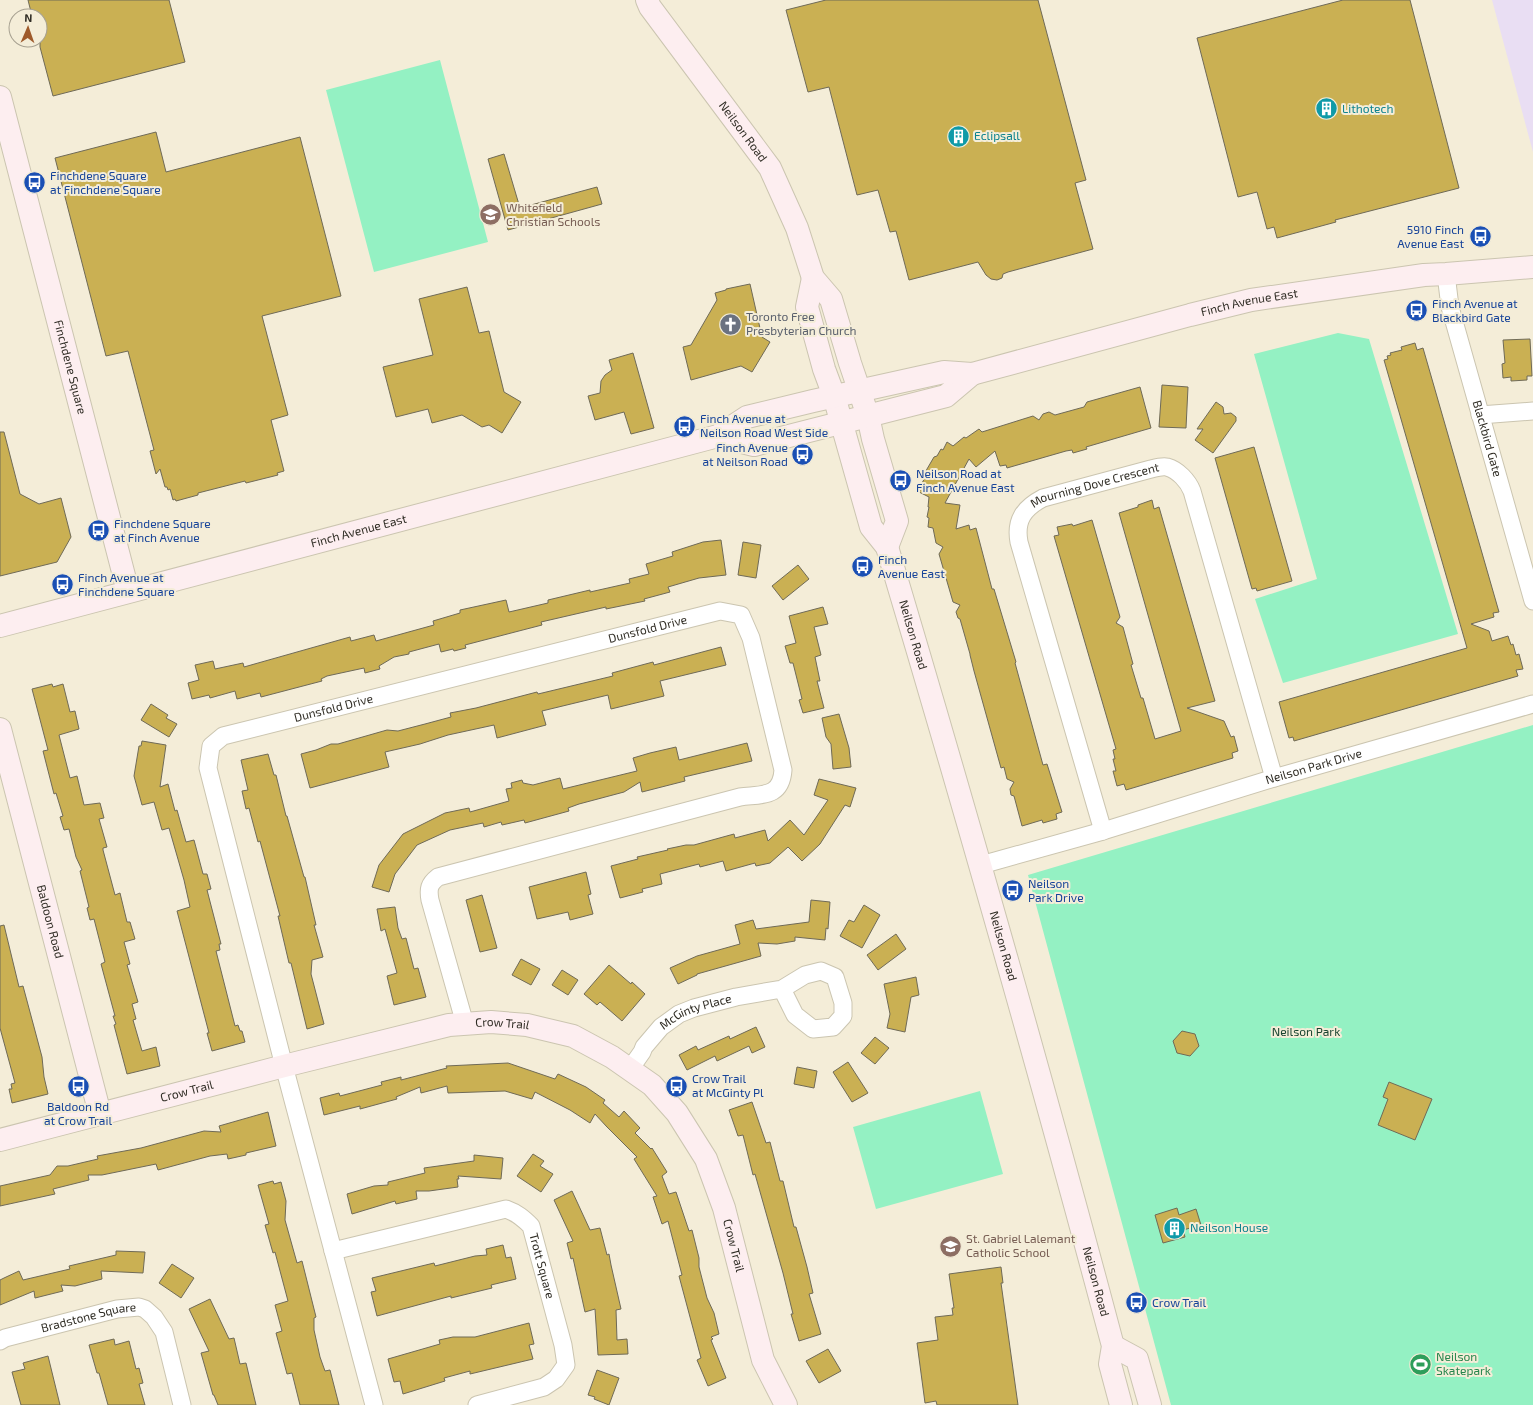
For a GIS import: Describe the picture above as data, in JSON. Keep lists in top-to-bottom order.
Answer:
{
  "streets": {
    "main road": [
      "Neilson Road",
      "Finch Avenue East",
      "Finchdene Square",
      "Baldoon Road",
      "Crow Trail"
    ],
    "street": [
      "Blackbird Gate",
      "Mourning Dove Crescent",
      "Dunsfold Drive",
      "Neilson Park Drive",
      "McGinty Place",
      "Trott Square",
      "Bradstone Square"
    ]
  },
  "crossings": [
    ["Neilson Road", "Finch Avenue East"],
    ["Neilson Road", "Neilson Park Drive"],
    ["Finch Avenue East", "Finchdene Square"],
    ["Finch Avenue East", "Blackbird Gate"],
    ["Mourning Dove Crescent", "Neilson Park Drive"],
    ["Dunsfold Drive", "Crow Trail"],
    ["Baldoon Road", "Crow Trail"],
    ["McGinty Place", "Crow Trail"]
  ],
  "parks": ["Neilson Park"],
  "places": {
    "building": ["Lithotech", "Eclipsall", "Neilson House"],
    "bus stop": [
      "Finchdene Square at Finchdene Square",
      "5910 Finch Avenue East",
      "Finch Avenue at Blackbird Gate",
      "Finch Avenue at Neilson Road West Side",
      "Finch Avenue at Neilson Road",
      "Neilson Road at Finch Avenue East",
      "Finchdene Square at Finch Avenue",
      "Finch Avenue East",
      "Finch Avenue at Finchdene Square",
      "Neilson Park Drive",
      "Baldoon Rd at Crow Trail",
      "Crow Trail at McGinty Pl",
      "Crow Trail"
    ],
    "school or university": ["Whitefield Christian Schools", "St. Gabriel Lalemant Catholic School"],
    "church": ["Toronto Free Presbyterian Church"],
    "sports": ["Neilson Skatepark"]
  },
  "north": "top"
}
